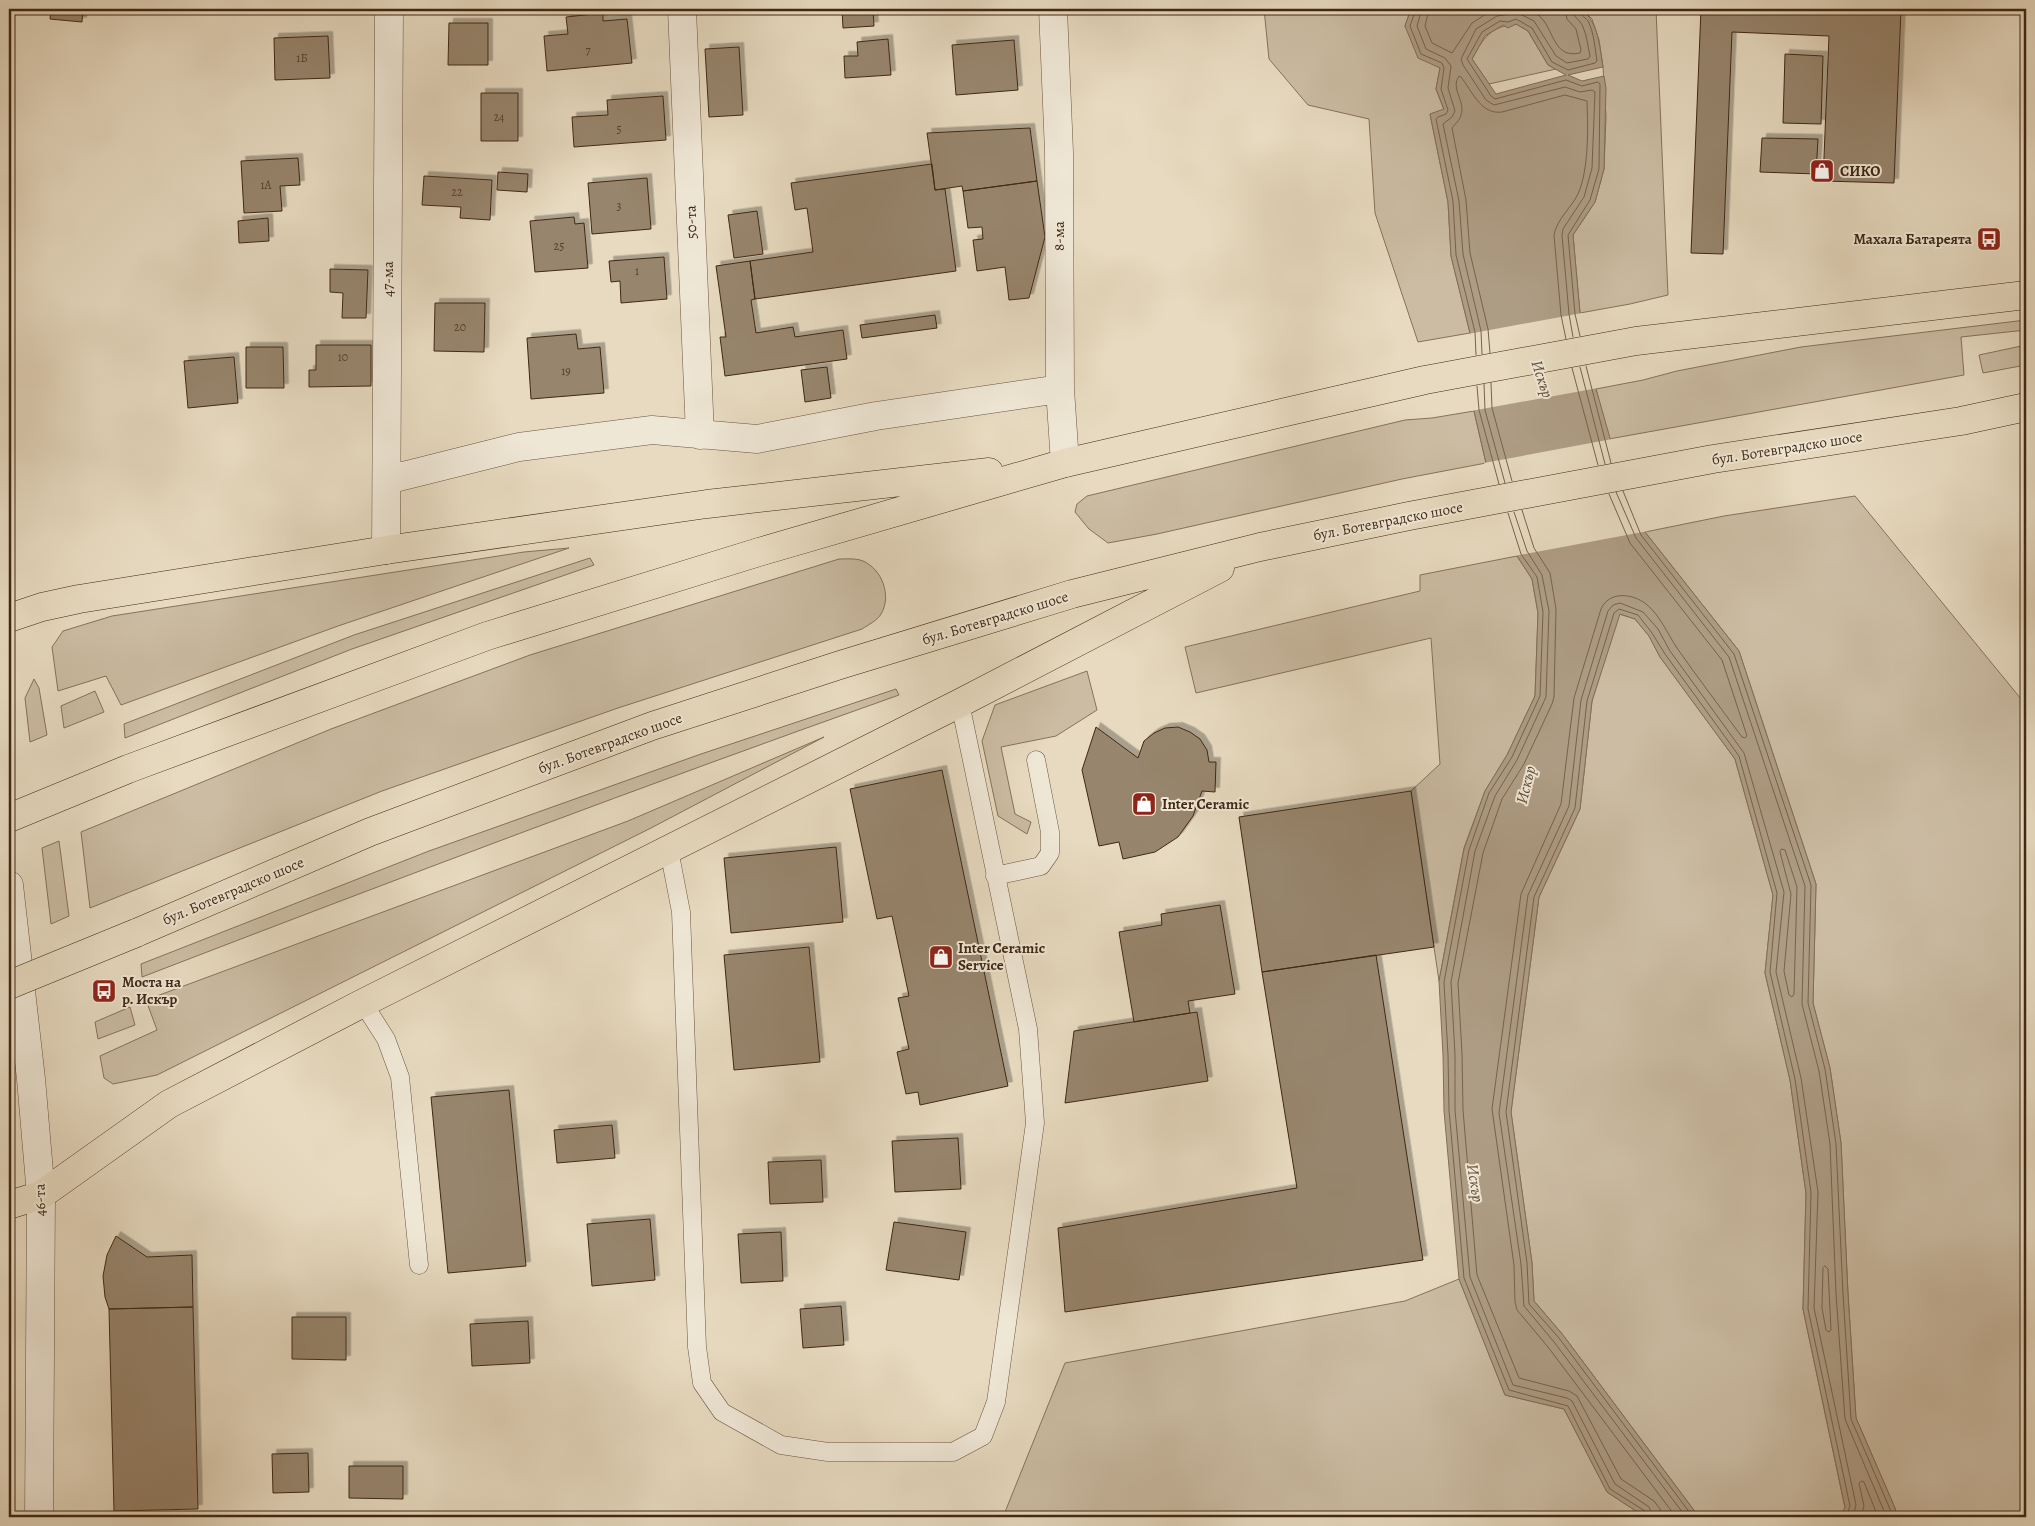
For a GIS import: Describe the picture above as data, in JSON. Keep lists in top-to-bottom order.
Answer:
{
  "streets": {
    "main road": ["бул. Ботевградско шосе"],
    "street": [
      "50-та",
      "8-ма",
      "47-ма",
      "46-та"
    ]
  },
  "water": ["Искър"],
  "places": {
    "shop": ["СИКО", "Inter Ceramic", "Inter Ceramic Service"],
    "bus stop": ["Махала Батареята", "Моста на р. Искър"]
  },
  "house_numbers": [
    "7",
    "1Б",
    "24",
    "5",
    "1А",
    "22",
    "3",
    "25",
    "1",
    "20",
    "10",
    "19"
  ]
}
